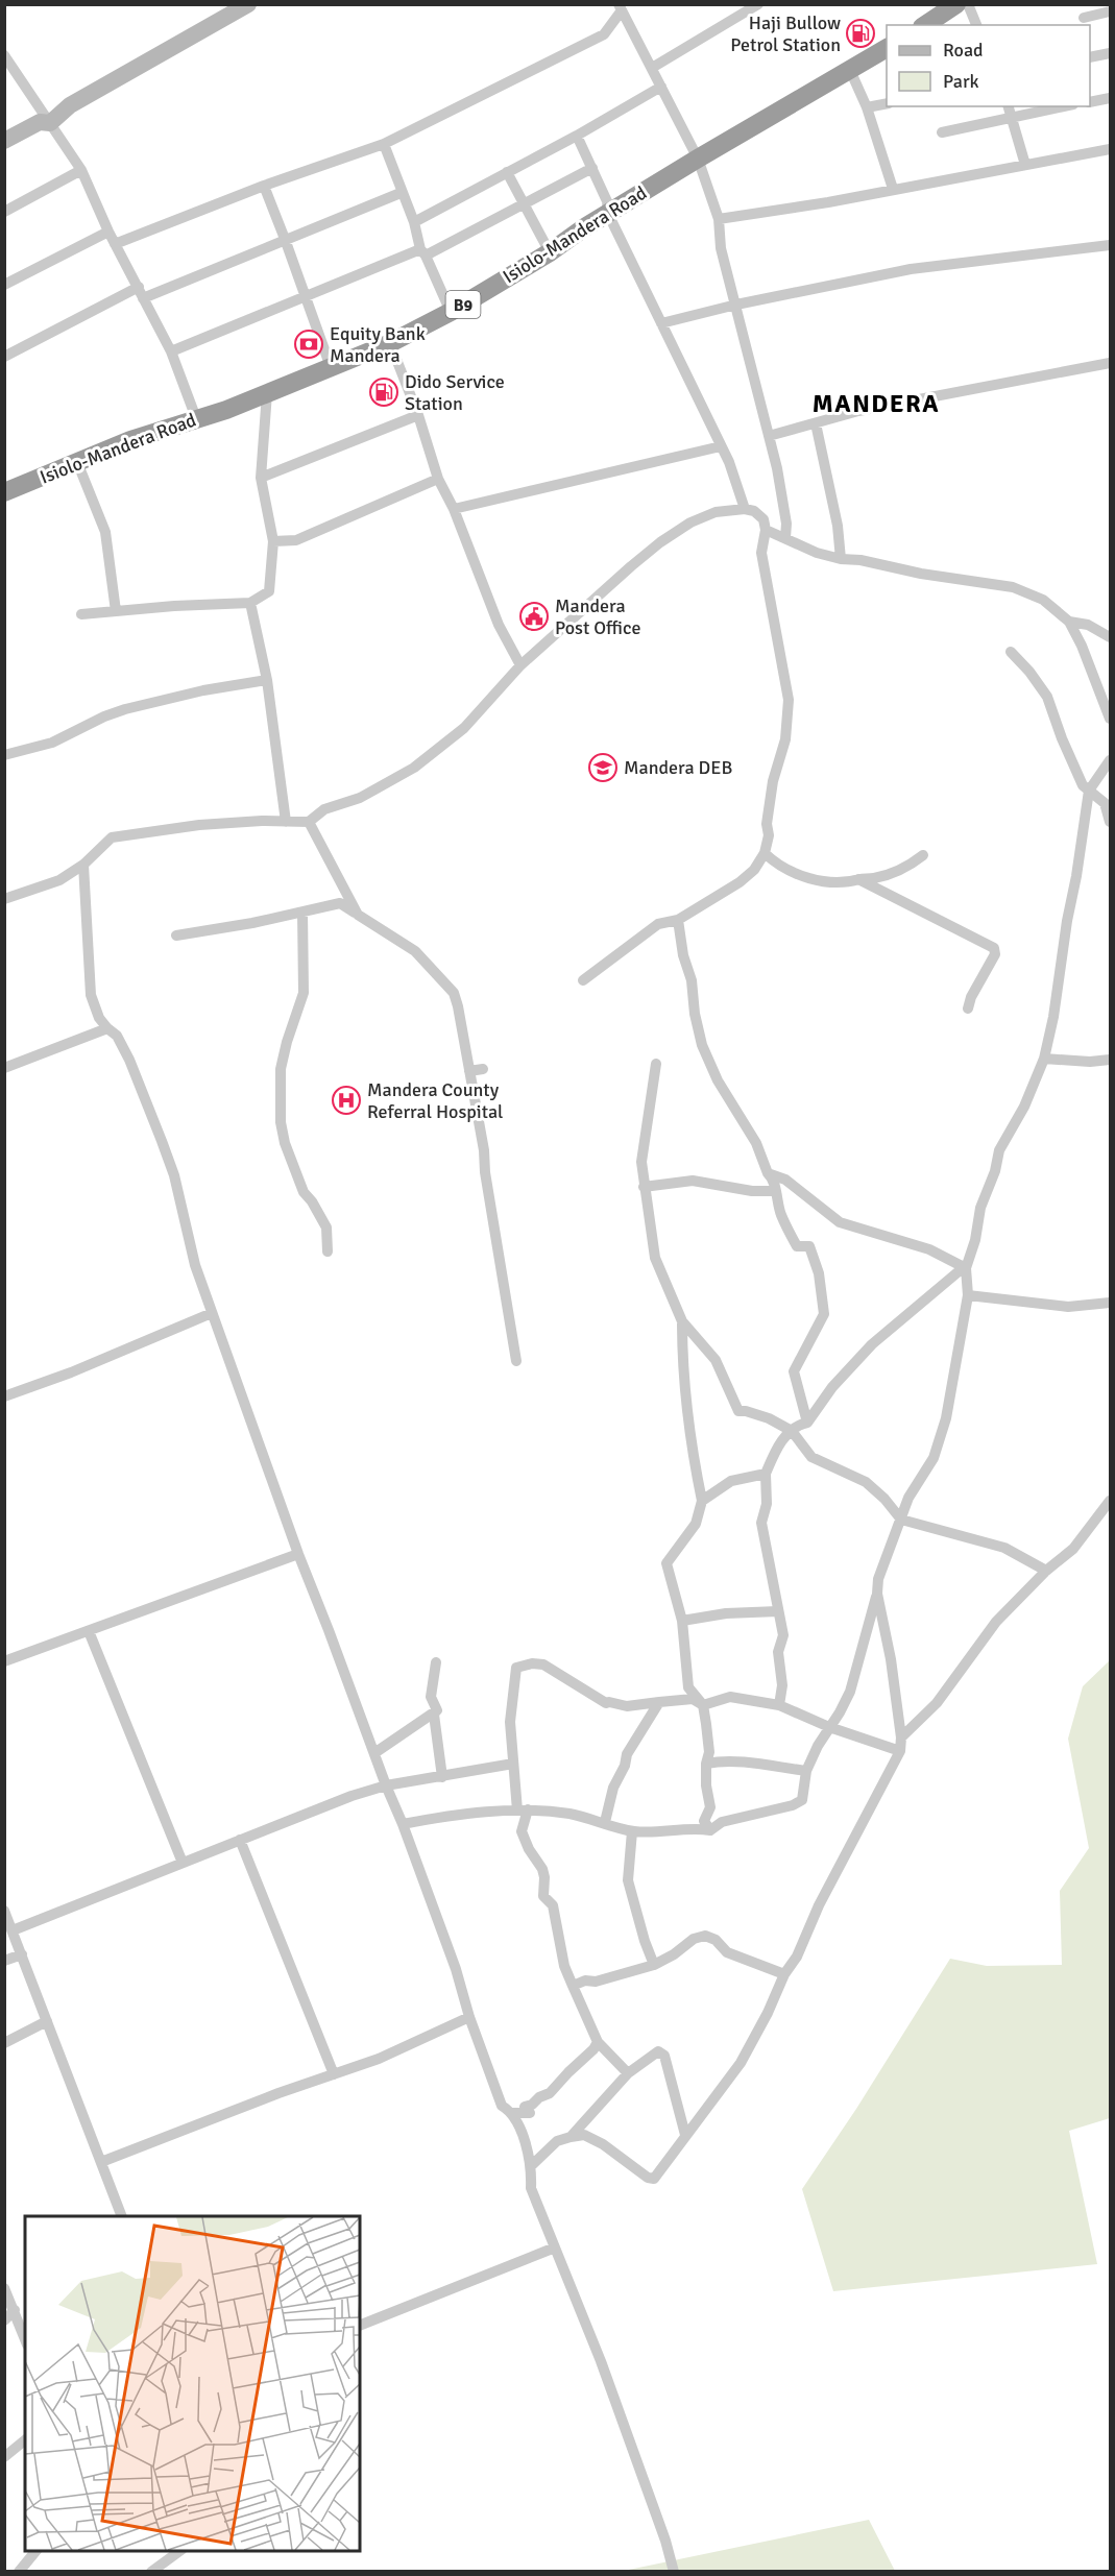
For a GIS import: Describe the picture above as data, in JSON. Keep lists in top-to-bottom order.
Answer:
{
  "streets": {
    "highway": ["Isiolo-Mandera Road", "B9"]
  },
  "districts": ["MANDERA"],
  "places": {
    "fuel station": ["Haji Bullow Petrol Station", "Dido Service Station"],
    "bank": ["Equity Bank Mandera"],
    "public building": ["Mandera Post Office"],
    "school or university": ["Mandera DEB"],
    "hospital": ["Mandera County Referral Hospital"]
  },
  "legend": ["Road", "Park"]
}
